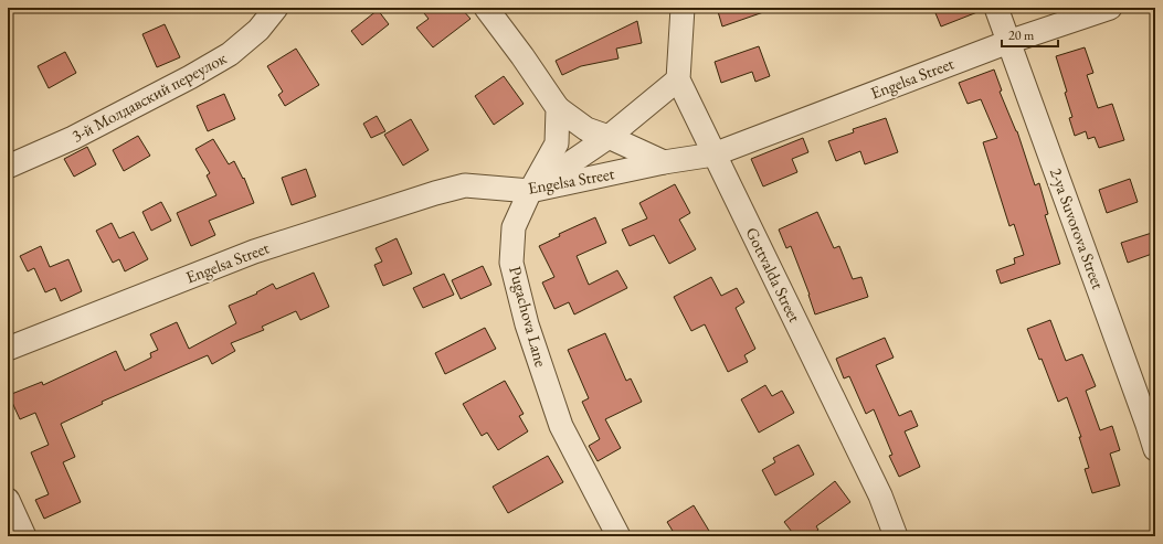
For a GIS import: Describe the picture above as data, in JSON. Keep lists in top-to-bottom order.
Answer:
{
  "streets": {
    "street": [
      "Engelsa Street",
      "3-й Молдавский переулок",
      "2-ya Suvorova Street",
      "Gottvalda Street",
      "Pugachova Lane"
    ]
  },
  "crossings": [
    ["Engelsa Street", "2-ya Suvorova Street"],
    ["Engelsa Street", "Gottvalda Street"],
    ["Engelsa Street", "Pugachova Lane"]
  ],
  "scale_bar": "20 m"
}
